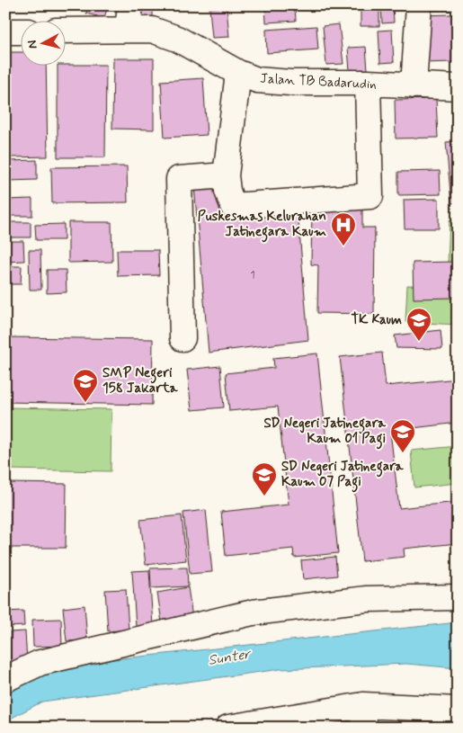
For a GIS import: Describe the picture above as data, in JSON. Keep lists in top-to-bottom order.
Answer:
{
  "streets": {
    "street": ["Jalan TB Badarudin"]
  },
  "water": ["Sunter"],
  "places": {
    "hospital": ["Puskesmas Kelurahan Jatinegara Kaum"],
    "school or university": [
      "TK Kaum",
      "SMP Negeri 158 Jakarta",
      "SD Negeri Jatinegara Kaum 01 Pagi",
      "SD Negeri Jatinegara Kaum 07 Pagi"
    ]
  },
  "house_numbers": ["1"],
  "north": "left"
}
